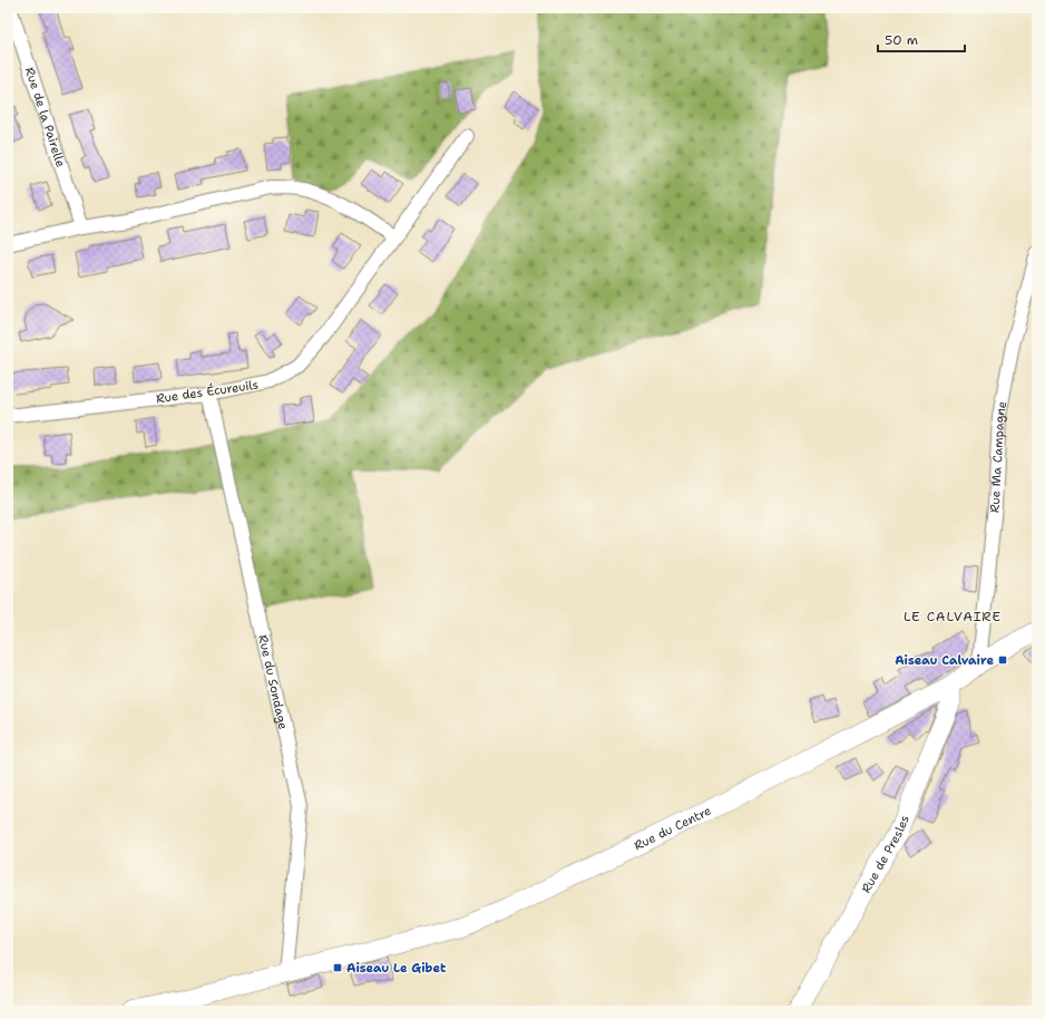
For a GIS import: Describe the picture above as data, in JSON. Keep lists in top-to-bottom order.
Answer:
{
  "streets": {
    "street": [
      "Rue de la Pairelle",
      "Rue des Écureuils",
      "Rue Ma Campagne",
      "Rue du Sondage",
      "Rue du Centre",
      "Rue de Presles"
    ]
  },
  "crossings": [
    ["Rue des Écureuils", "Rue du Sondage"],
    ["Rue Ma Campagne", "Rue du Centre"],
    ["Rue du Sondage", "Rue du Centre"],
    ["Rue du Centre", "Rue de Presles"]
  ],
  "districts": ["LE CALVAIRE"],
  "places": {
    "transit": ["Aiseau Calvaire", "Aiseau Le Gibet"]
  },
  "scale_bar": "50 m"
}
